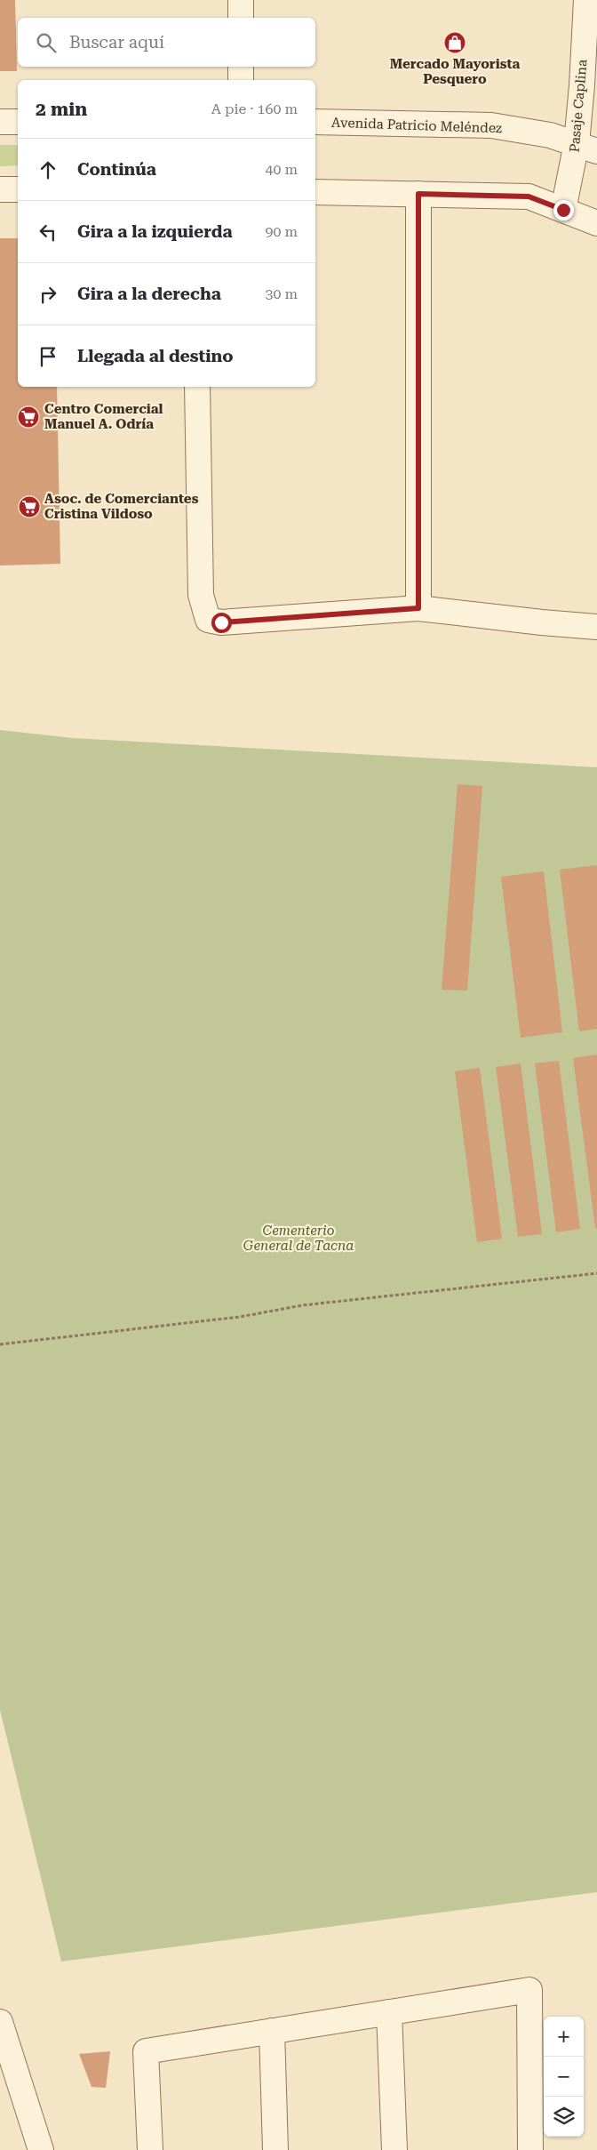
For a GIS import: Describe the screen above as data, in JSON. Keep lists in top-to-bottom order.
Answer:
{
  "streets": {
    "street": ["Pasaje Caplina", "Avenida Patricio Meléndez"]
  },
  "crossings": [
    ["Pasaje Caplina", "Avenida Patricio Meléndez"]
  ],
  "parks": ["Cementerio General de Tacna"],
  "places": {
    "shop": ["Mercado Mayorista Pesquero"],
    "supermarket": ["Centro Comercial Manuel A. Odría", "Asoc. de Comerciantes Cristina Vildoso"]
  },
  "page": {
    "search": "Buscar aquí",
    "heading": ["2 min", "A pie · 160 m"],
    "list": [
      ["Continúa", "40 m"],
      ["Gira a la izquierda", "90 m"],
      ["Gira a la derecha", "30 m"],
      "Llegada al destino"
    ],
    "map_buttons": ["+", "−"]
  }
}
